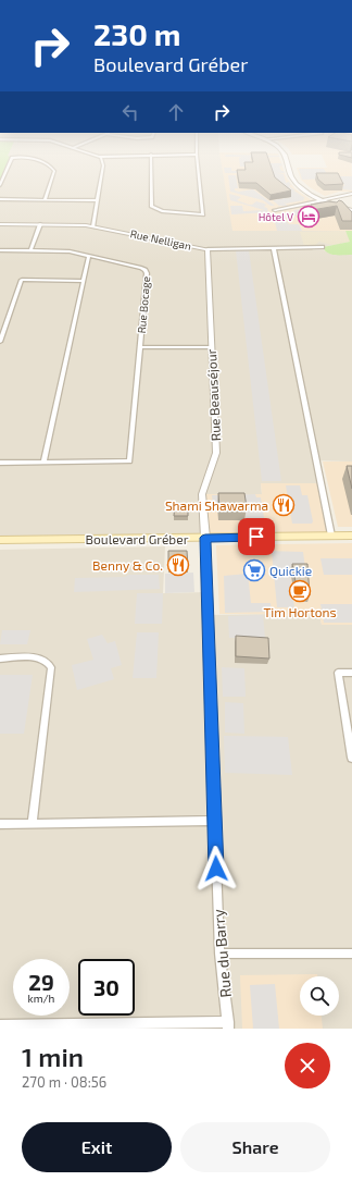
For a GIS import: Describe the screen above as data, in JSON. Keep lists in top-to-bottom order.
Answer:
{
  "streets": {
    "main road": ["Boulevard Gréber"],
    "street": [
      "Rue Nelligan",
      "Rue Bocage",
      "Rue Beauséjour",
      "Rue du Barry"
    ]
  },
  "crossings": [
    ["Rue Nelligan", "Rue Beauséjour"],
    ["Rue Beauséjour", "Boulevard Gréber"],
    ["Rue Beauséjour", "Rue du Barry"],
    ["Boulevard Gréber", "Rue du Barry"]
  ],
  "places": {
    "hotel": ["Hôtel V"],
    "restaurant": ["Shami Shawarma", "Benny & Co."],
    "supermarket": ["Quickie"],
    "cafe": ["Tim Hortons"]
  },
  "page": {
    "turn": ["230 m", "Boulevard Gréber"],
    "speed": "29 km/h",
    "limit": "30",
    "heading": ["1 min", "270 m · 08:56"],
    "buttons": ["Exit", "Share"]
  }
}
